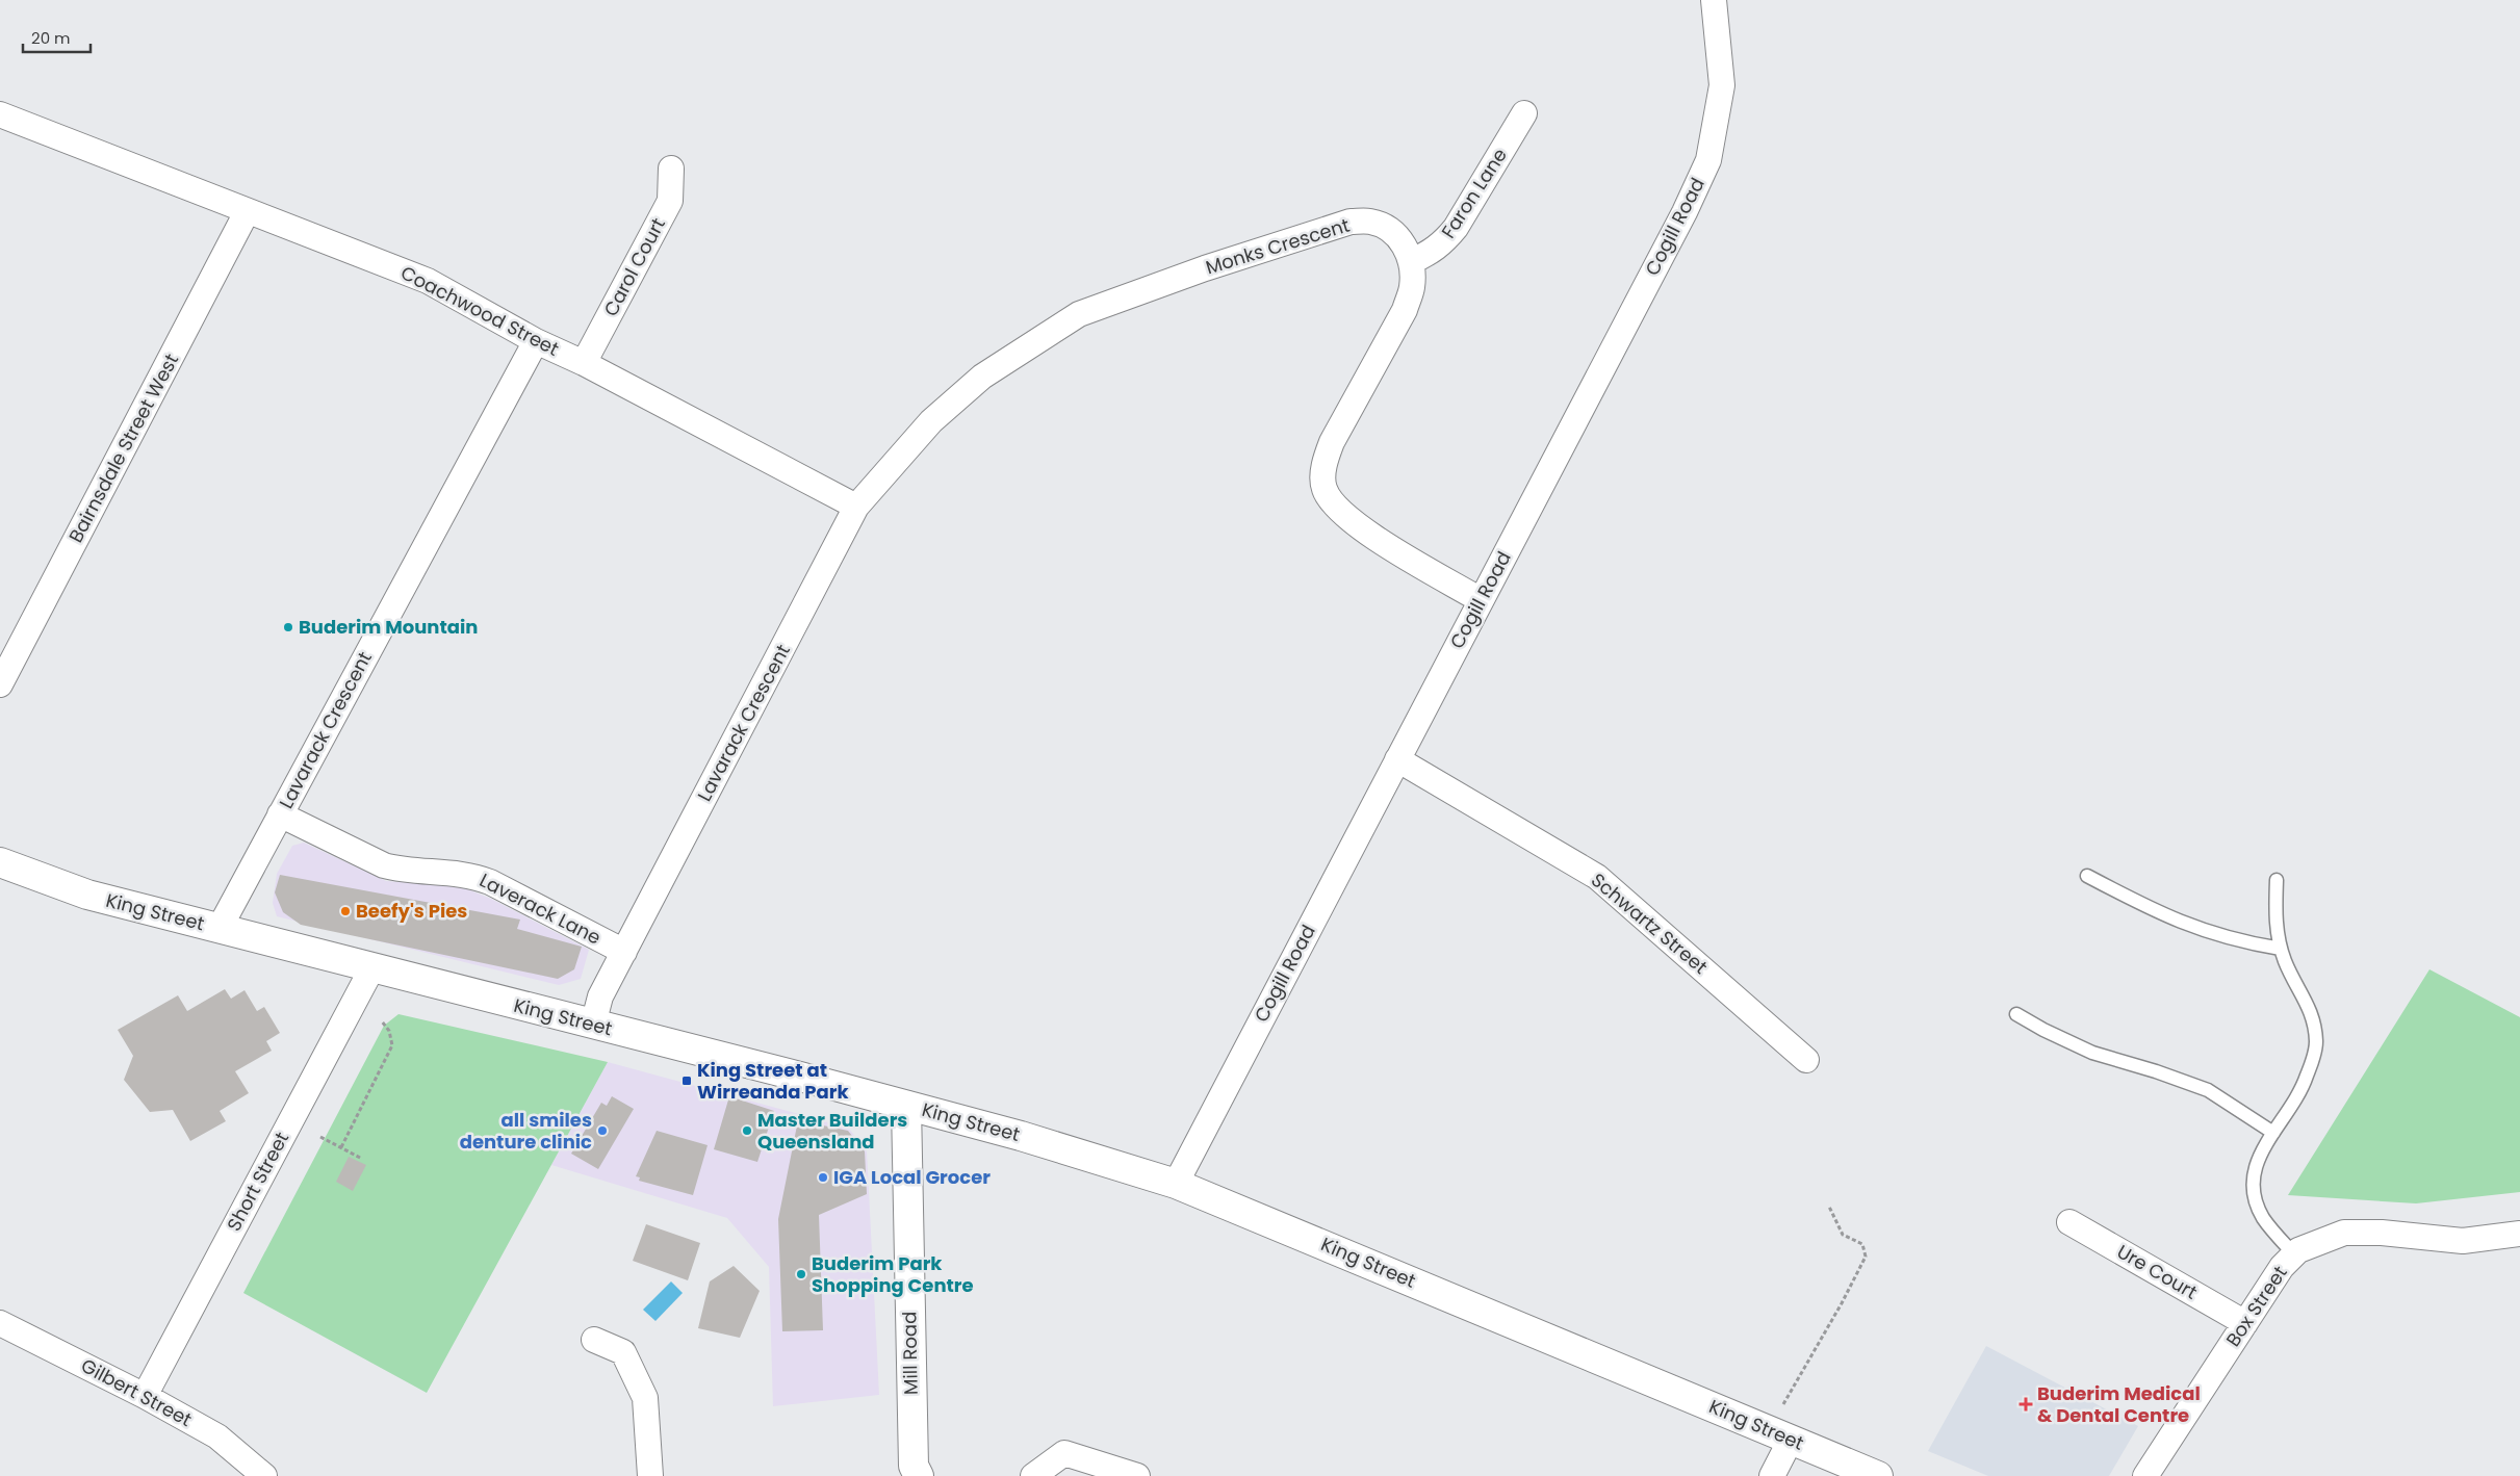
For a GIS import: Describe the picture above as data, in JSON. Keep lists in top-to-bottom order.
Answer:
{
  "streets": {
    "main road": ["King Street", "Mill Road"],
    "street": [
      "Faron Lane",
      "Cogill Road",
      "Monks Crescent",
      "Carol Court",
      "Coachwood Street",
      "Bairnsdale Street West",
      "Lavarack Crescent",
      "Laverack Lane",
      "Schwartz Street",
      "Short Street",
      "Ure Court",
      "Box Street",
      "Gilbert Street"
    ]
  },
  "crossings": [
    ["Faron Lane", "Monks Crescent"],
    ["Cogill Road", "Monks Crescent"],
    ["Cogill Road", "King Street"],
    ["Cogill Road", "Schwartz Street"],
    ["Monks Crescent", "Coachwood Street"],
    ["Monks Crescent", "Lavarack Crescent"],
    ["Carol Court", "Coachwood Street"],
    ["Coachwood Street", "Bairnsdale Street West"],
    ["Coachwood Street", "Lavarack Crescent"],
    ["Lavarack Crescent", "Laverack Lane"],
    ["Lavarack Crescent", "King Street"],
    ["King Street", "Short Street"],
    ["King Street", "Mill Road"],
    ["Short Street", "Gilbert Street"],
    ["Ure Court", "Box Street"]
  ],
  "places": {
    "other": [
      "Buderim Mountain",
      "Beefy's Pies",
      "all smiles denture clinic",
      "Master Builders Queensland",
      "IGA Local Grocer",
      "Buderim Park Shopping Centre"
    ],
    "transit": ["King Street at Wirreanda Park"],
    "health": ["Buderim Medical & Dental Centre"]
  },
  "scale_bar": "20 m"
}
